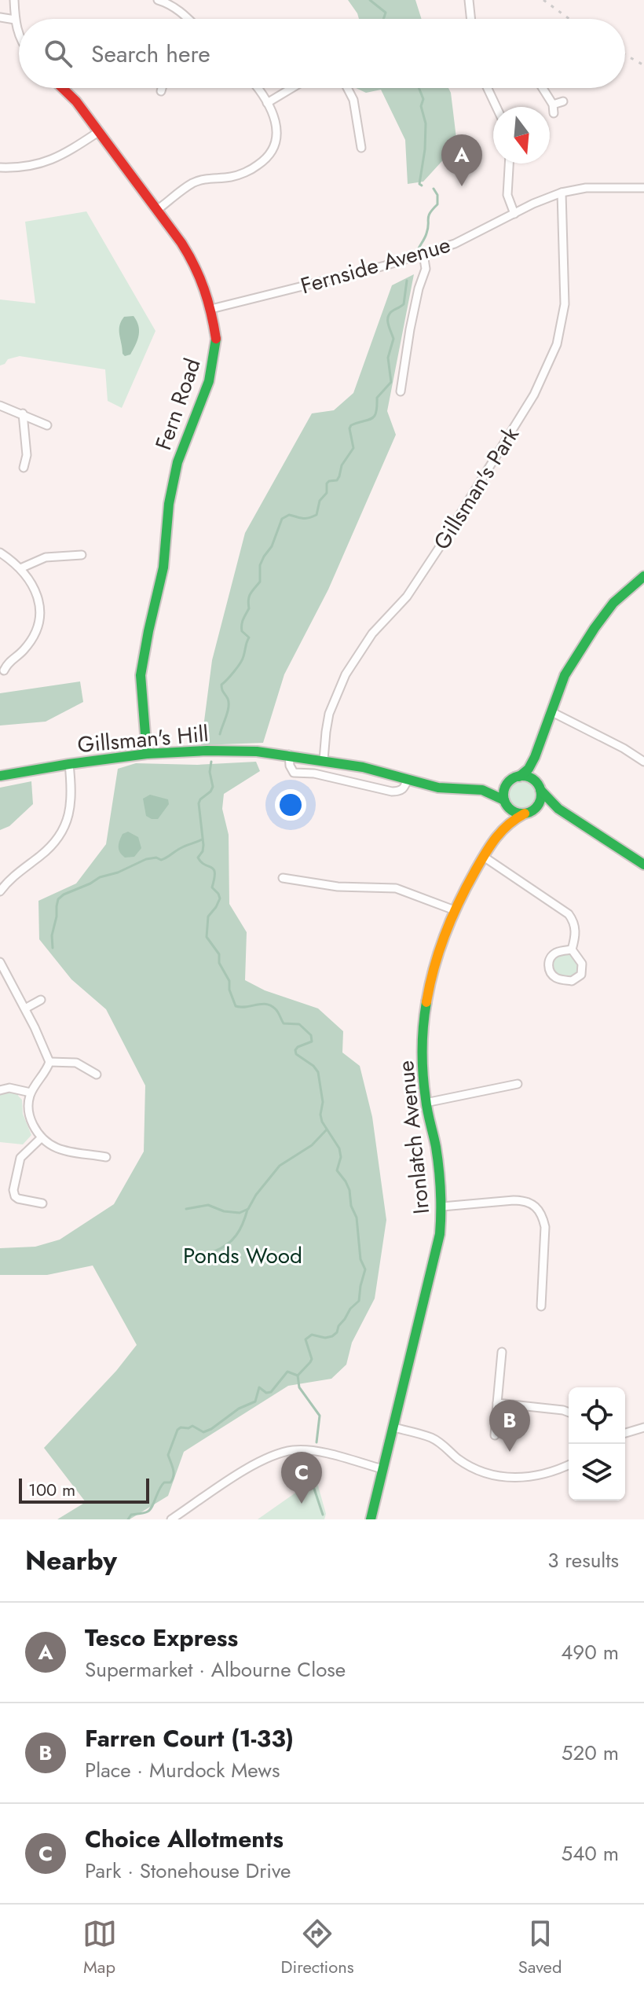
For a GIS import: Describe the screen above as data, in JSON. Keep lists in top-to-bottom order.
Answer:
{
  "streets": {
    "street": [
      "Fernside Avenue",
      "Fern Road",
      "Gillsman's Park",
      "Gillsman's Hill",
      "Ironlatch Avenue"
    ]
  },
  "crossings": [
    ["Fernside Avenue", "Fern Road"],
    ["Fernside Avenue", "Gillsman's Park"],
    ["Fern Road", "Gillsman's Hill"],
    ["Gillsman's Park", "Gillsman's Hill"],
    ["Gillsman's Hill", "Ironlatch Avenue"]
  ],
  "parks": ["Ponds Wood"],
  "scale_bar": "100 m",
  "north": "bottom",
  "page": {
    "search": "Search here",
    "pins": ["A", "B", "C"],
    "scale": "100 m",
    "heading": ["Nearby", "3 results"],
    "list": [
      {
        "mark": "A",
        "name": "Tesco Express",
        "note": "Supermarket · Albourne Close",
        "value": "490 m"
      },
      {
        "mark": "B",
        "name": "Farren Court (1-33)",
        "note": "Place · Murdock Mews",
        "value": "520 m"
      },
      {
        "mark": "C",
        "name": "Choice Allotments",
        "note": "Park · Stonehouse Drive",
        "value": "540 m"
      }
    ],
    "nav": ["Map", "Directions", "Saved"]
  }
}
